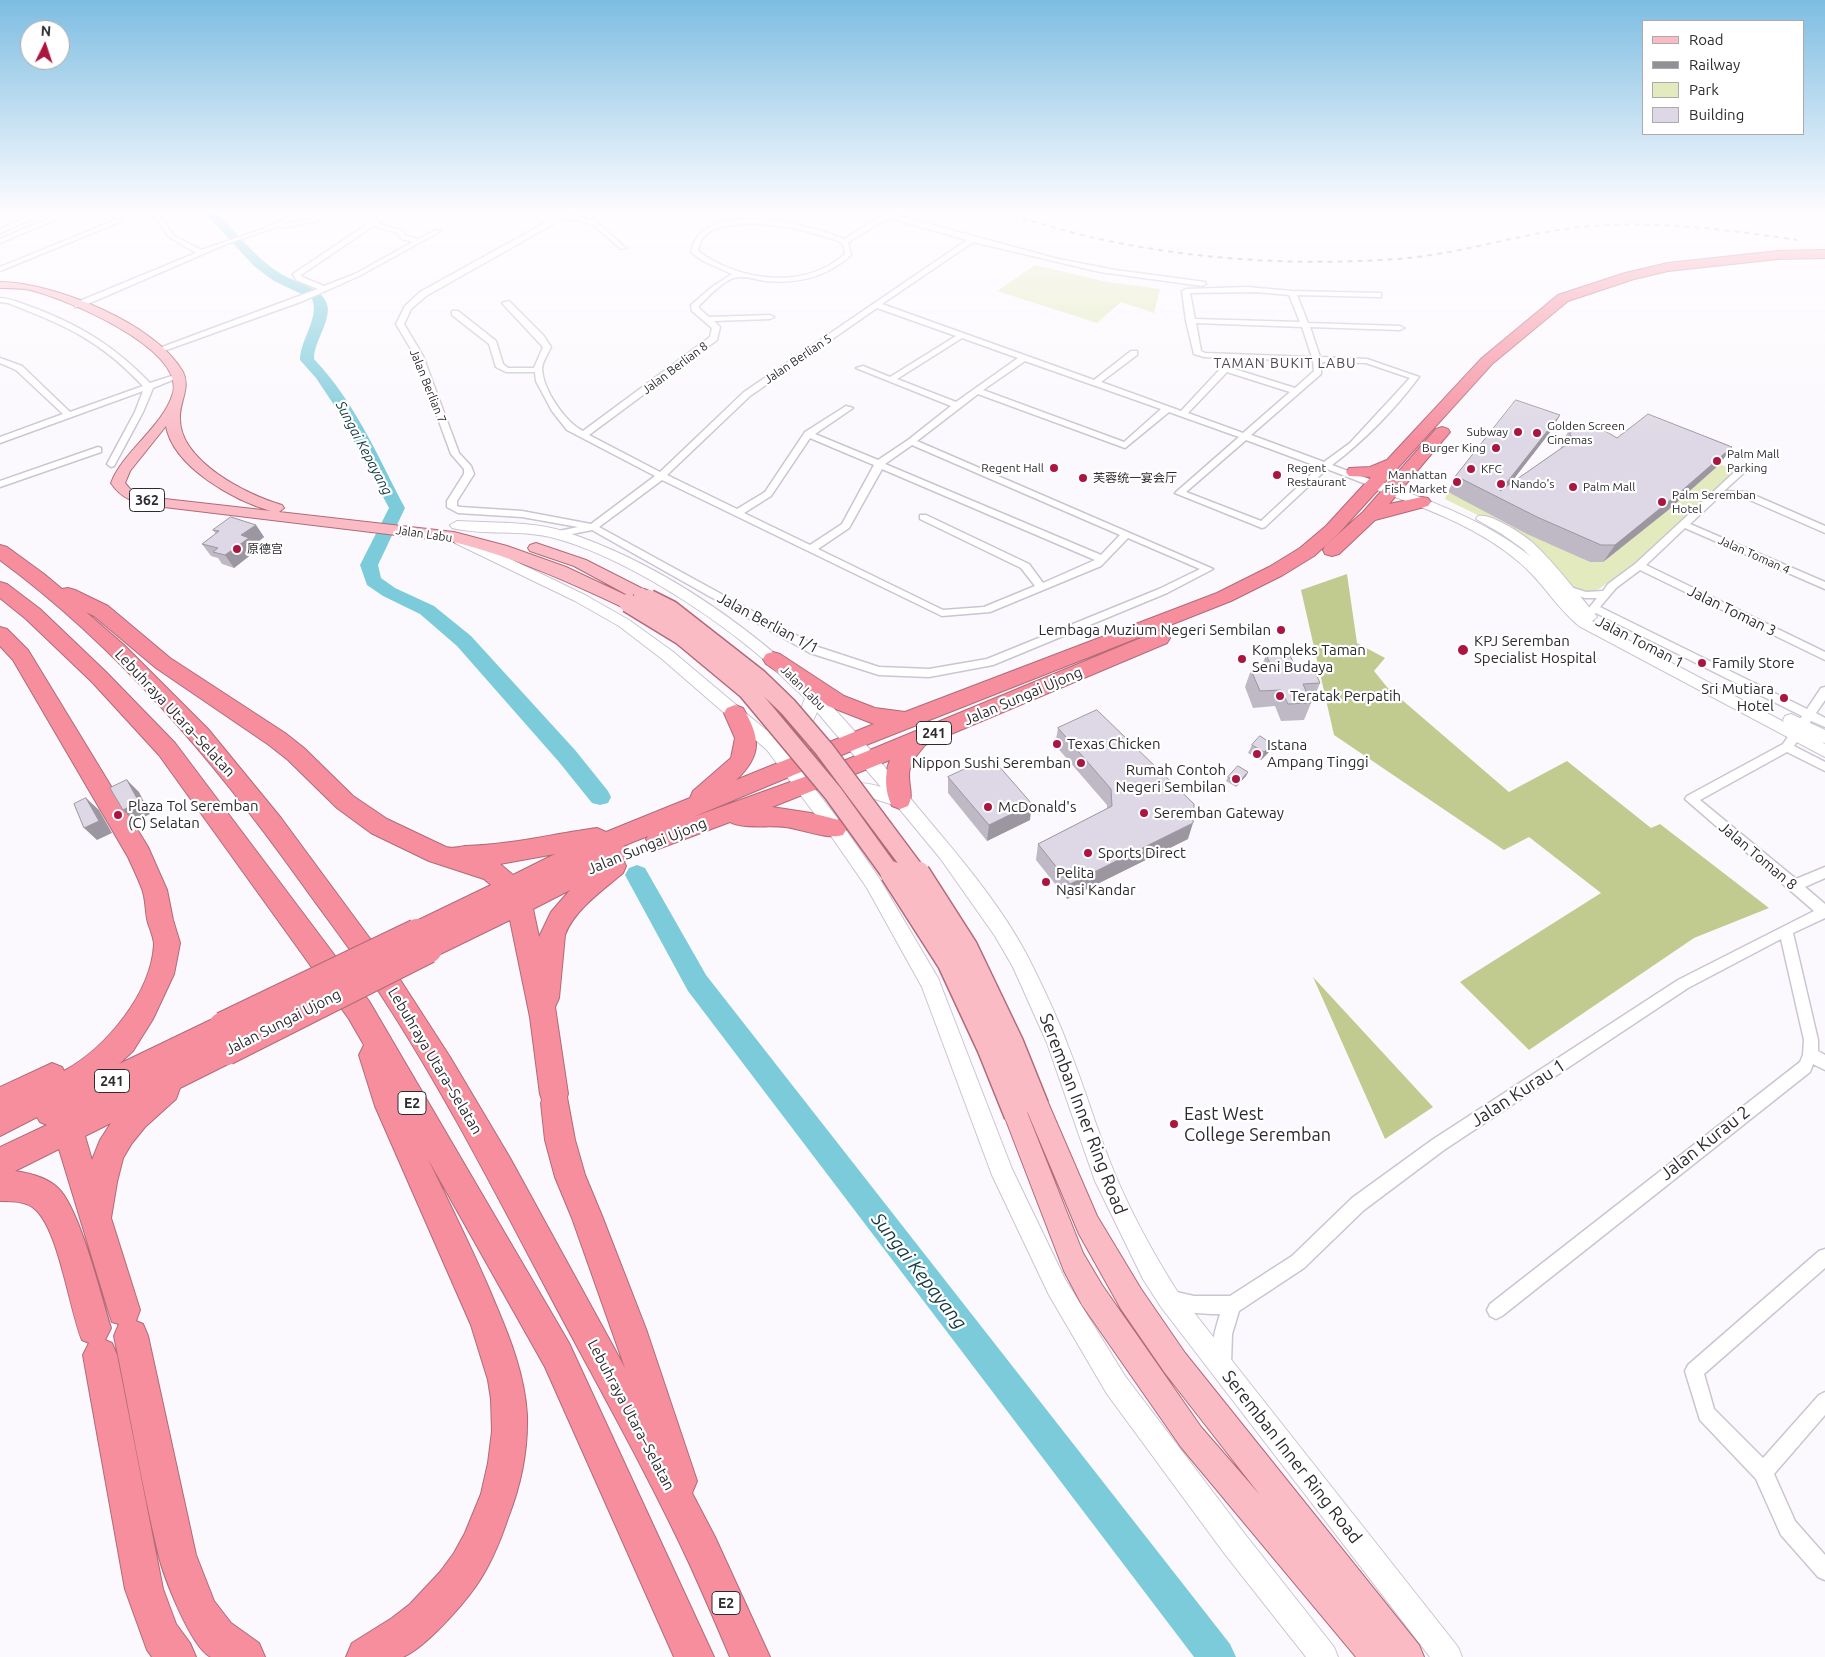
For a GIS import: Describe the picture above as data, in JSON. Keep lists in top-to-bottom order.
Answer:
{
  "streets": {
    "highway": [
      "Jalan Sungai Ujong",
      "Lebuhraya Utara–Selatan",
      "241",
      "E2"
    ],
    "main road": [
      "362",
      "Jalan Labu",
      "Jalan Toman 1",
      "Seremban Inner Ring Road"
    ],
    "street": [
      "Jalan Berlian 5",
      "Jalan Berlian 8",
      "Jalan Berlian 7",
      "Jalan Toman 4",
      "Jalan Toman 3",
      "Jalan Berlian 1/1",
      "Jalan Toman 8",
      "Jalan Kurau 1",
      "Jalan Kurau 2"
    ]
  },
  "crossings": [
    ["Jalan Berlian 5", "Jalan Berlian 7"],
    ["Jalan Berlian 5", "Jalan Labu"],
    ["Jalan Berlian 5", "Jalan Berlian 1/1"],
    ["Jalan Berlian 7", "Jalan Berlian 1/1"],
    ["362", "Jalan Labu"],
    ["362", "Jalan Sungai Ujong"],
    ["362", "Seremban Inner Ring Road"],
    ["Jalan Labu", "Jalan Sungai Ujong"],
    ["Jalan Toman 4", "Jalan Toman 1"],
    ["Jalan Toman 3", "Jalan Toman 1"],
    ["Jalan Toman 1", "Jalan Sungai Ujong"],
    ["Jalan Toman 1", "Jalan Toman 8"],
    ["Jalan Sungai Ujong", "Seremban Inner Ring Road"],
    ["Jalan Toman 8", "Jalan Kurau 1"]
  ],
  "districts": ["TAMAN BUKIT LABU"],
  "water": ["Sungai Kepayang"],
  "places": [
    "Subway",
    "Golden Screen Cinemas",
    "Burger King",
    "Palm Mall Parking",
    "Regent Hall",
    "KFC",
    "Regent Restaurant",
    "芙蓉统一宴会厅",
    "Manhattan Fish Market",
    "Nando's",
    "Palm Mall",
    "Palm Seremban Hotel",
    "原德宫",
    "Lembaga Muzium Negeri Sembilan",
    "KPJ Seremban Specialist Hospital",
    "Kompleks Taman Seni Budaya",
    "Family Store",
    "Teratak Perpatih",
    "Sri Mutiara Hotel",
    "Texas Chicken",
    "Istana Ampang Tinggi",
    "Nippon Sushi Seremban",
    "Rumah Contoh Negeri Sembilan",
    "McDonald's",
    "Seremban Gateway",
    "Plaza Tol Seremban (C) Selatan",
    "Sports Direct",
    "Pelita Nasi Kandar",
    "East West College Seremban"
  ],
  "legend": [
    "Road",
    "Railway",
    "Park",
    "Building"
  ],
  "north": "top"
}
